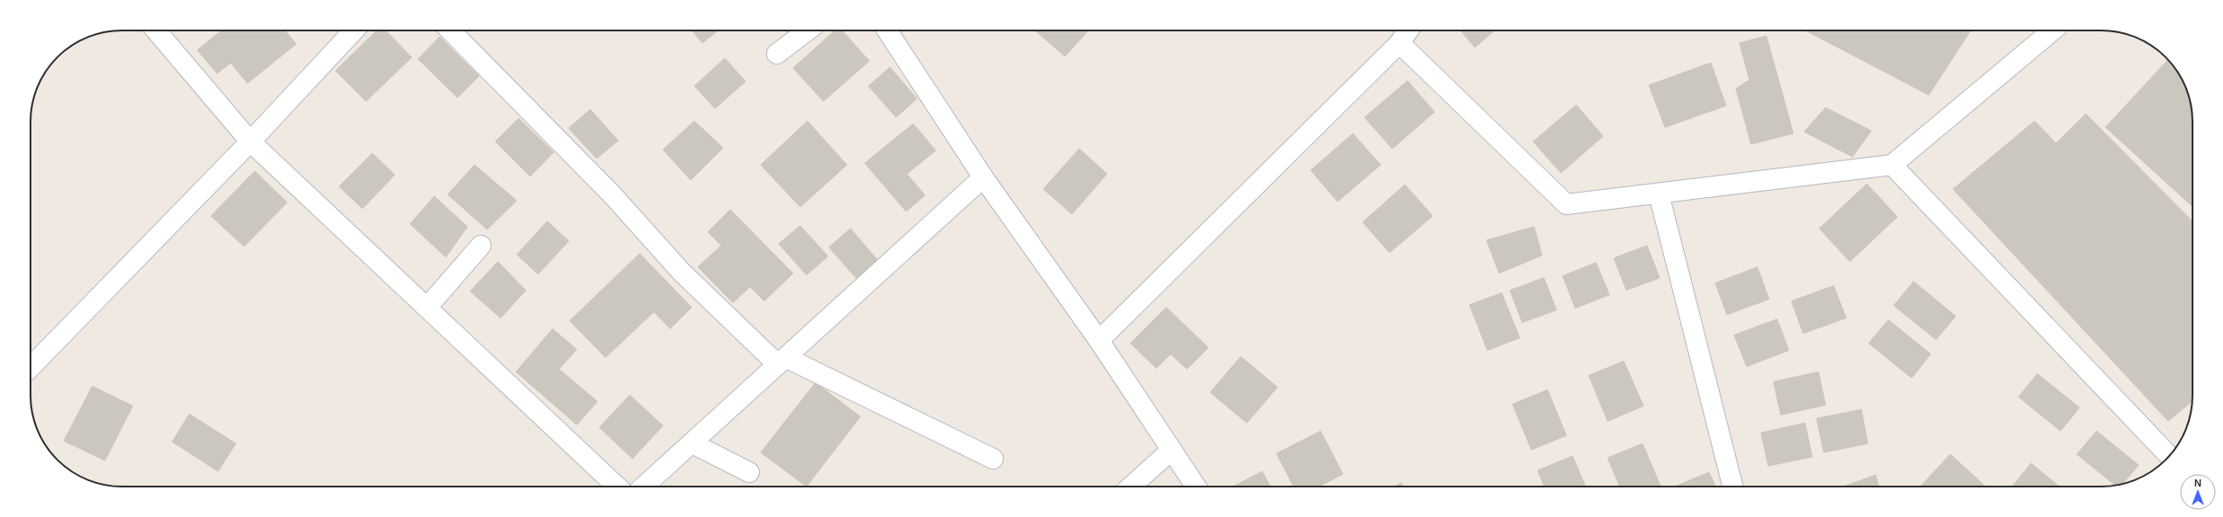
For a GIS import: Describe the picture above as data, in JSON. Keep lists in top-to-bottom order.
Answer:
{
  "north": "top"
}
